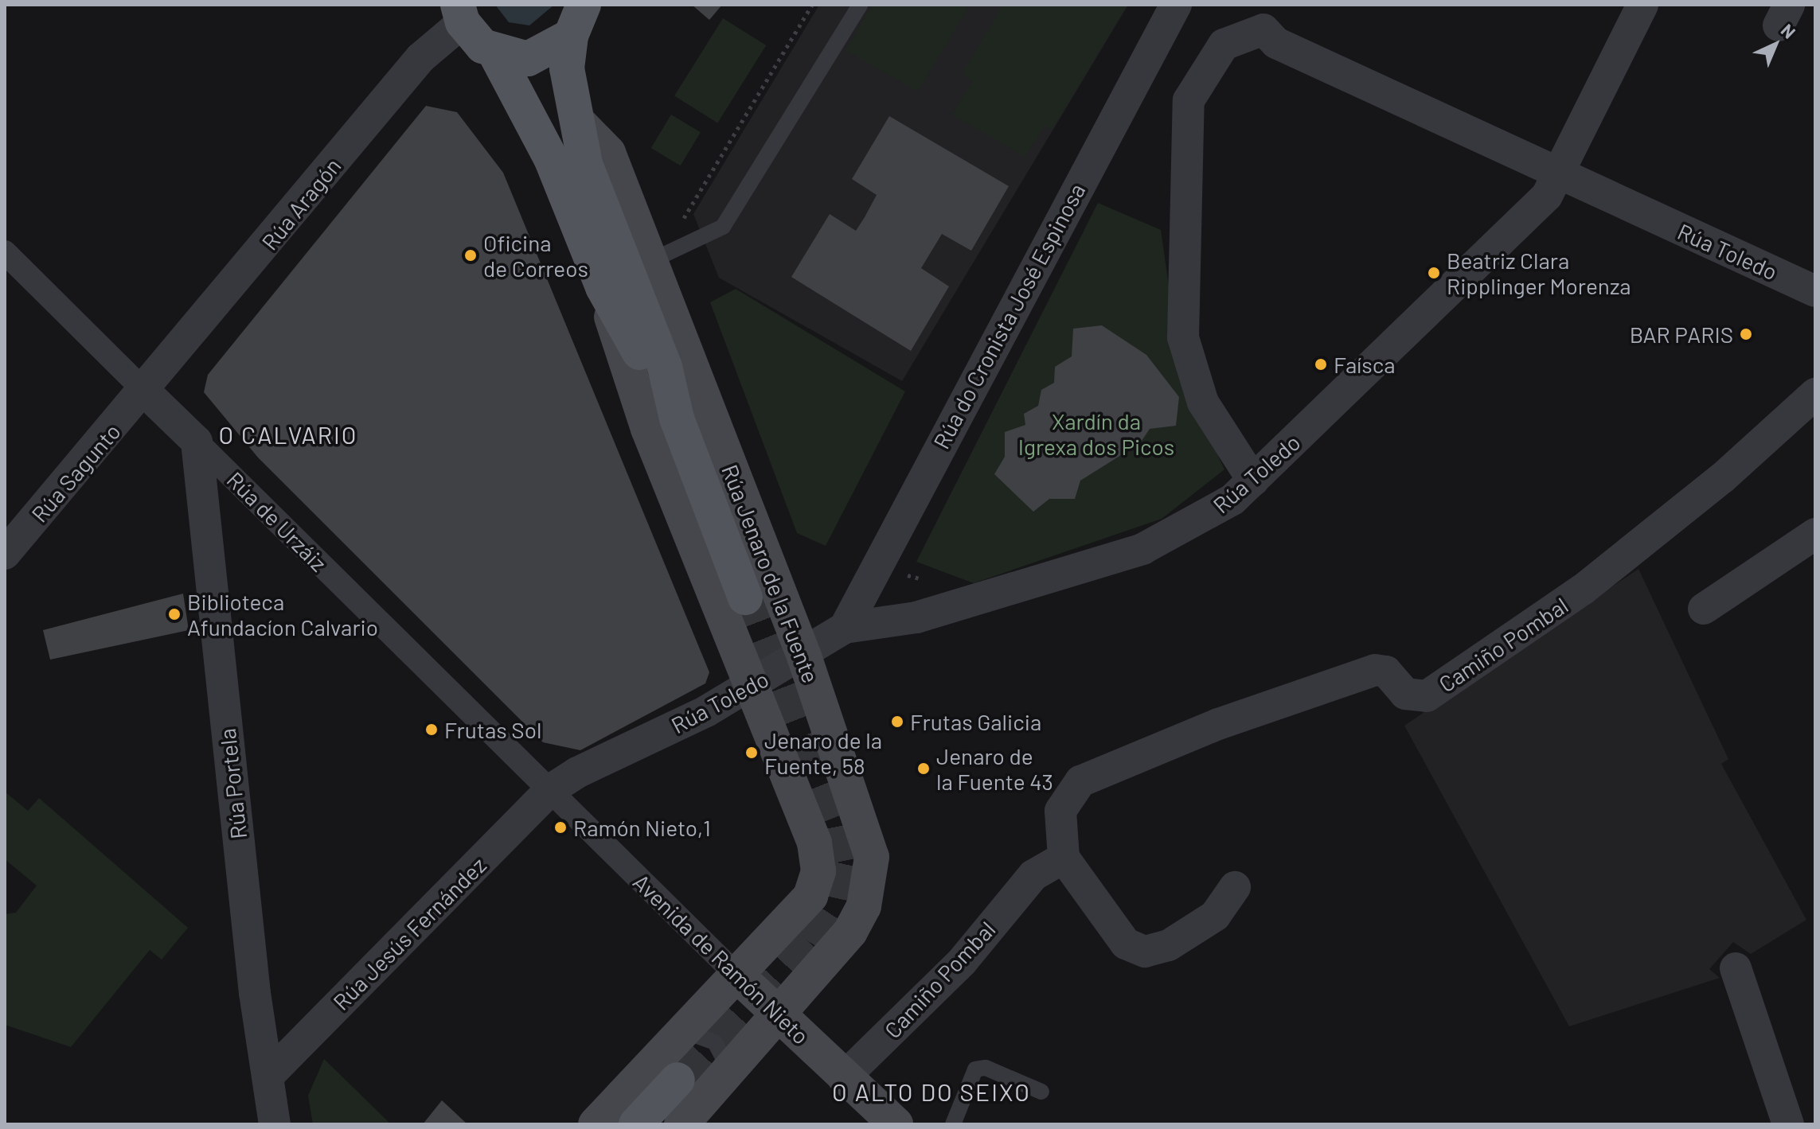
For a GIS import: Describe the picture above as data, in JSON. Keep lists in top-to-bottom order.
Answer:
{
  "streets": {
    "main road": ["Rúa Aragón", "Rúa Jenaro de la Fuente", "Avenida de Ramón Nieto"],
    "street": [
      "Rúa Toledo",
      "Rúa do Cronista José Espinosa",
      "Rúa Sagunto",
      "Rúa de Urzáiz",
      "Camiño Pombal",
      "Rúa Portela",
      "Rúa Jesús Fernández"
    ]
  },
  "crossings": [
    ["Rúa Aragón", "Rúa Sagunto"],
    ["Rúa Aragón", "Rúa de Urzáiz"],
    ["Rúa Toledo", "Rúa do Cronista José Espinosa"],
    ["Rúa Toledo", "Rúa de Urzáiz"],
    ["Rúa Toledo", "Rúa Jenaro de la Fuente"],
    ["Rúa Toledo", "Rúa Jesús Fernández"],
    ["Rúa Toledo", "Avenida de Ramón Nieto"],
    ["Rúa Sagunto", "Rúa de Urzáiz"],
    ["Rúa de Urzáiz", "Rúa Portela"],
    ["Rúa de Urzáiz", "Rúa Jesús Fernández"],
    ["Rúa de Urzáiz", "Avenida de Ramón Nieto"],
    ["Rúa Jenaro de la Fuente", "Avenida de Ramón Nieto"],
    ["Camiño Pombal", "Avenida de Ramón Nieto"],
    ["Rúa Portela", "Rúa Jesús Fernández"],
    ["Rúa Jesús Fernández", "Avenida de Ramón Nieto"]
  ],
  "districts": ["O CALVARIO", "O ALTO DO SEIXO"],
  "parks": ["Xardín da Igrexa dos Picos"],
  "places": [
    "Oficina de Correos",
    "Beatriz Clara Ripplinger Morenza",
    "BAR PARIS",
    "Faísca",
    "Biblioteca Afundacíon Calvario",
    "Frutas Galicia",
    "Frutas Sol",
    "Jenaro de la Fuente, 58",
    "Jenaro de la Fuente 43",
    "Ramón Nieto,1"
  ],
  "north": "top right"
}
